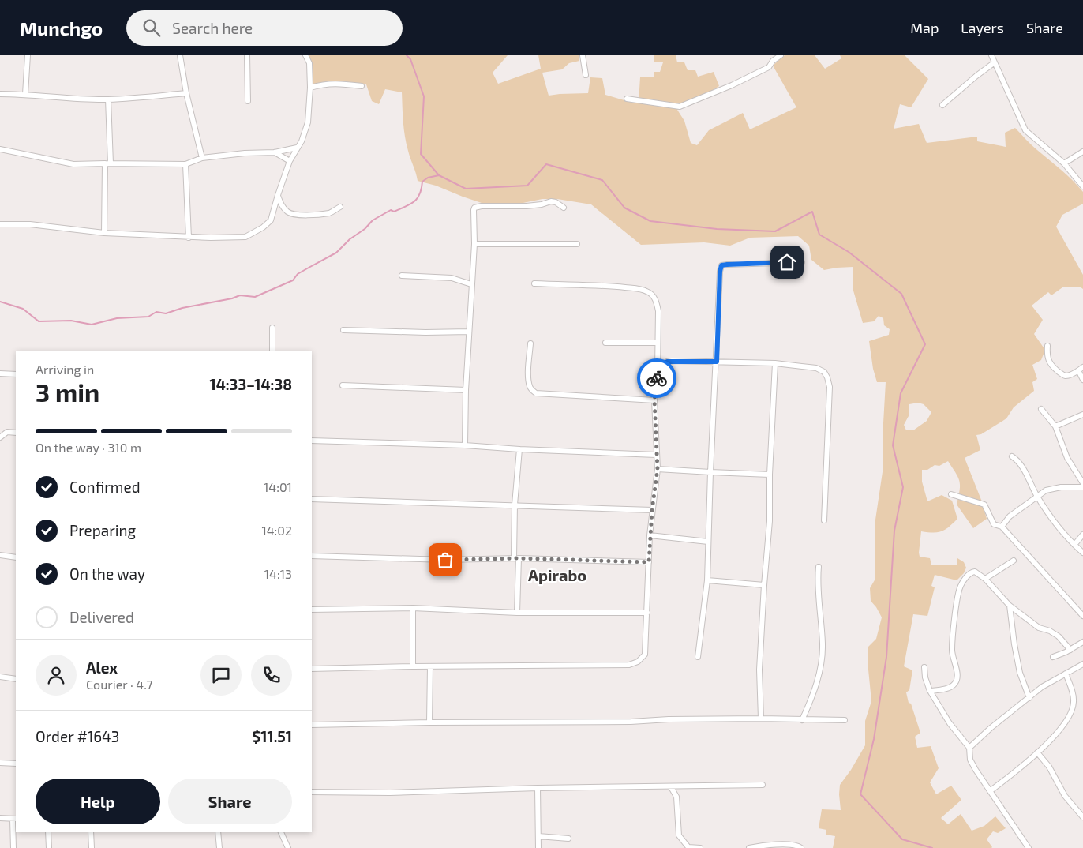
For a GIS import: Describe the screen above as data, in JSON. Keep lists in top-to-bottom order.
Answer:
{
  "districts": ["Apirabo"],
  "page": {
    "header": "Munchgo",
    "search": "Search here",
    "nav": ["Map", "Layers", "Share"],
    "heading": ["3 min", "Arriving in", "14:33–14:38"],
    "panel": [
      "Alex",
      "Courier · 4.7",
      "Order #1643",
      "$11.51"
    ],
    "bar": "On the way · 310 m",
    "list": [
      ["Confirmed", "14:01"],
      ["Preparing", "14:02"],
      ["On the way", "14:13"],
      "Delivered"
    ],
    "buttons": ["Help", "Share"]
  }
}
